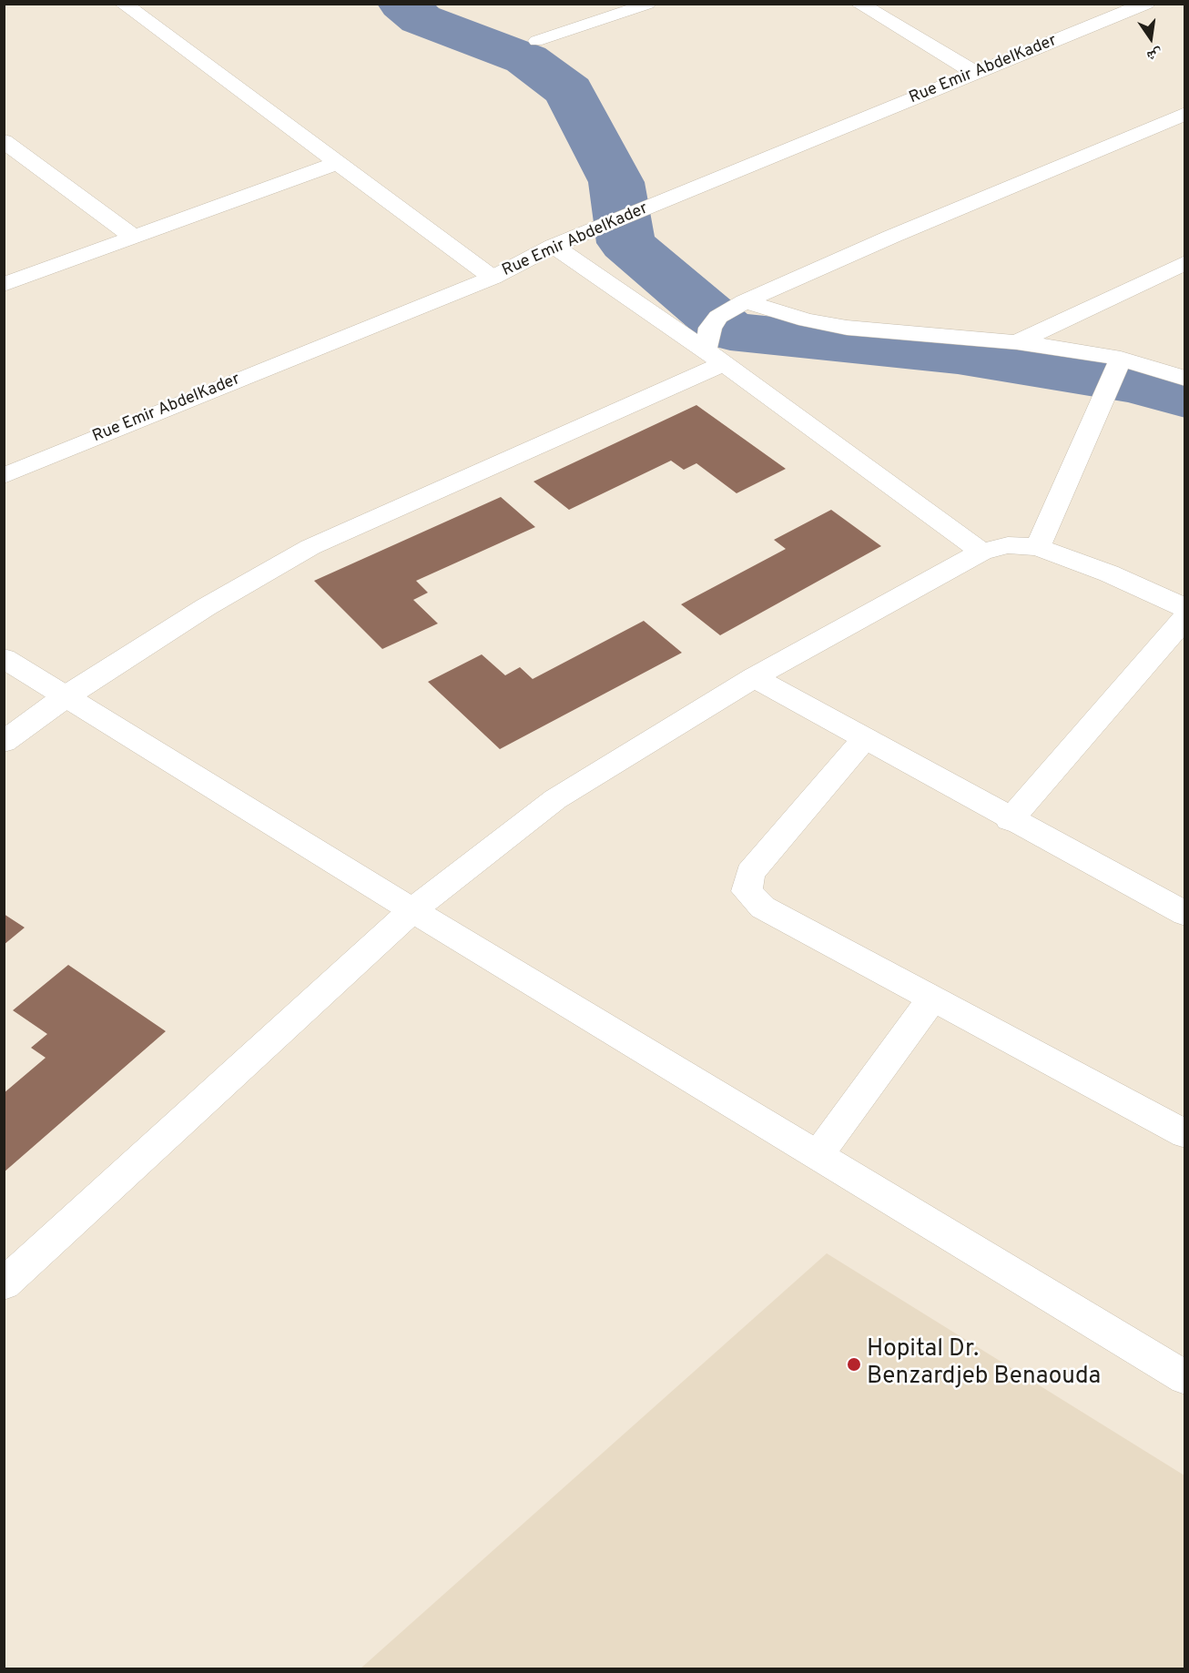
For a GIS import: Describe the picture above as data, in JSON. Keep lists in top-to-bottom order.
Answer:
{
  "streets": {
    "street": ["Rue Emir AbdelKader"]
  },
  "places": ["Hopital Dr. Benzardjeb Benaouda"],
  "north": "bottom"
}
